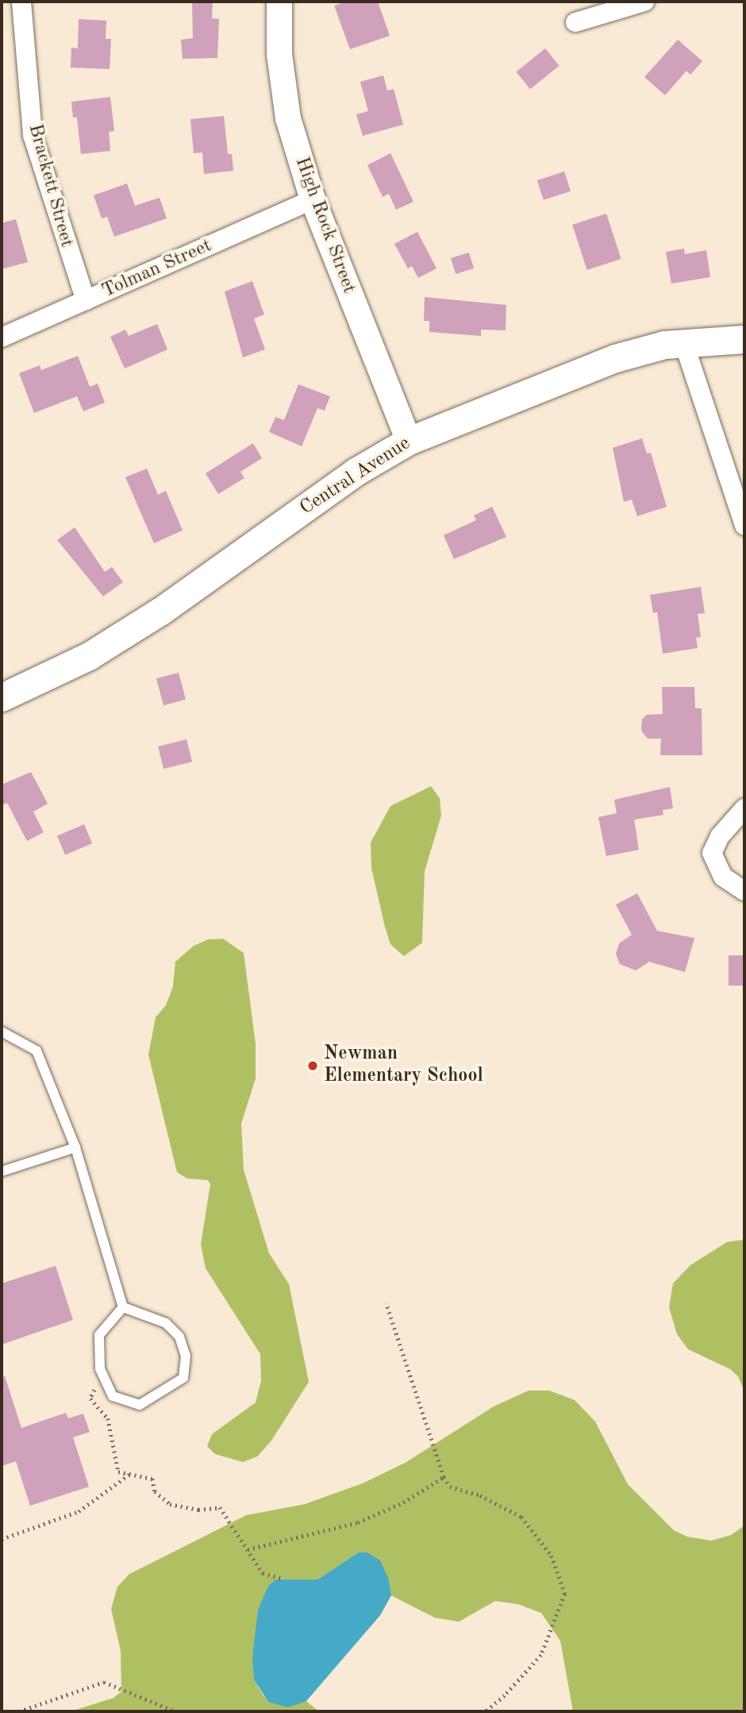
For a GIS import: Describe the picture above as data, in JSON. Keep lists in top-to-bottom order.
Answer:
{
  "streets": {
    "main road": ["Central Avenue"],
    "street": ["Brackett Street", "High Rock Street", "Tolman Street"]
  },
  "crossings": [
    ["Brackett Street", "Tolman Street"],
    ["High Rock Street", "Tolman Street"],
    ["High Rock Street", "Central Avenue"]
  ],
  "places": ["Newman Elementary School"]
}
